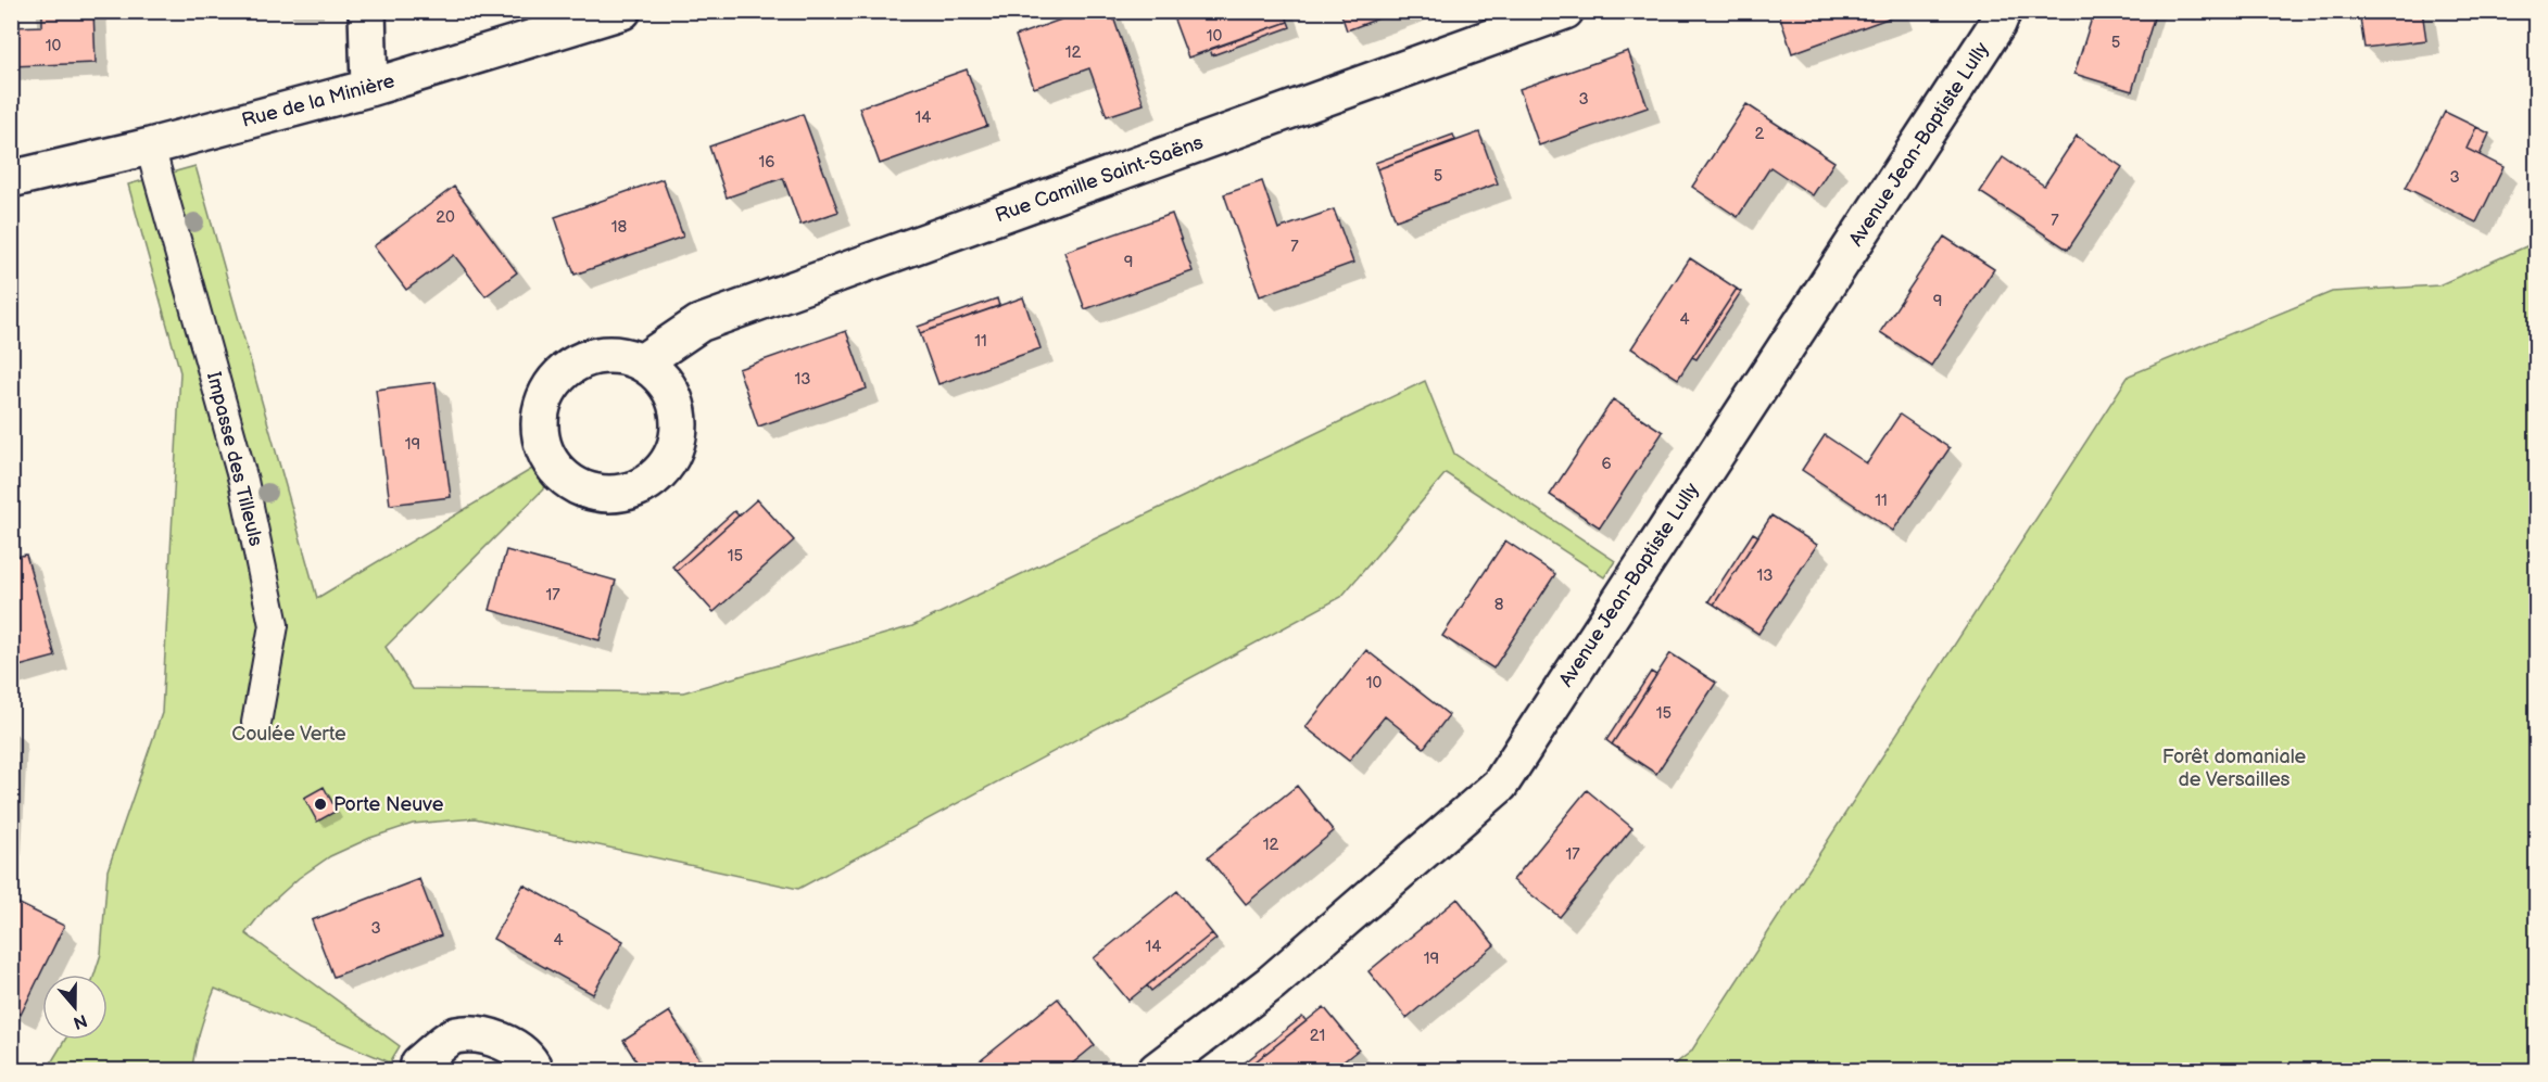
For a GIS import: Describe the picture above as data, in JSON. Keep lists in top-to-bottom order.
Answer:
{
  "streets": {
    "street": ["Rue de la Minière", "Avenue Jean-Baptiste Lully", "Rue Camille Saint-Saëns"],
    "lane": ["Impasse des Tilleuls"]
  },
  "crossings": [
    ["Rue de la Minière", "Impasse des Tilleuls"]
  ],
  "parks": ["Coulée Verte", "Forêt domaniale de Versailles"],
  "places": ["Porte Neuve"],
  "house_numbers": [
    "10",
    "5",
    "10",
    "12",
    "3",
    "14",
    "2",
    "16",
    "5",
    "3",
    "20",
    "7",
    "18",
    "7",
    "9",
    "9",
    "4",
    "11",
    "13",
    "19",
    "6",
    "11",
    "15",
    "13",
    "17",
    "8",
    "10",
    "15",
    "12",
    "17",
    "3",
    "4",
    "14",
    "19",
    "21"
  ],
  "north": "bottom"
}
